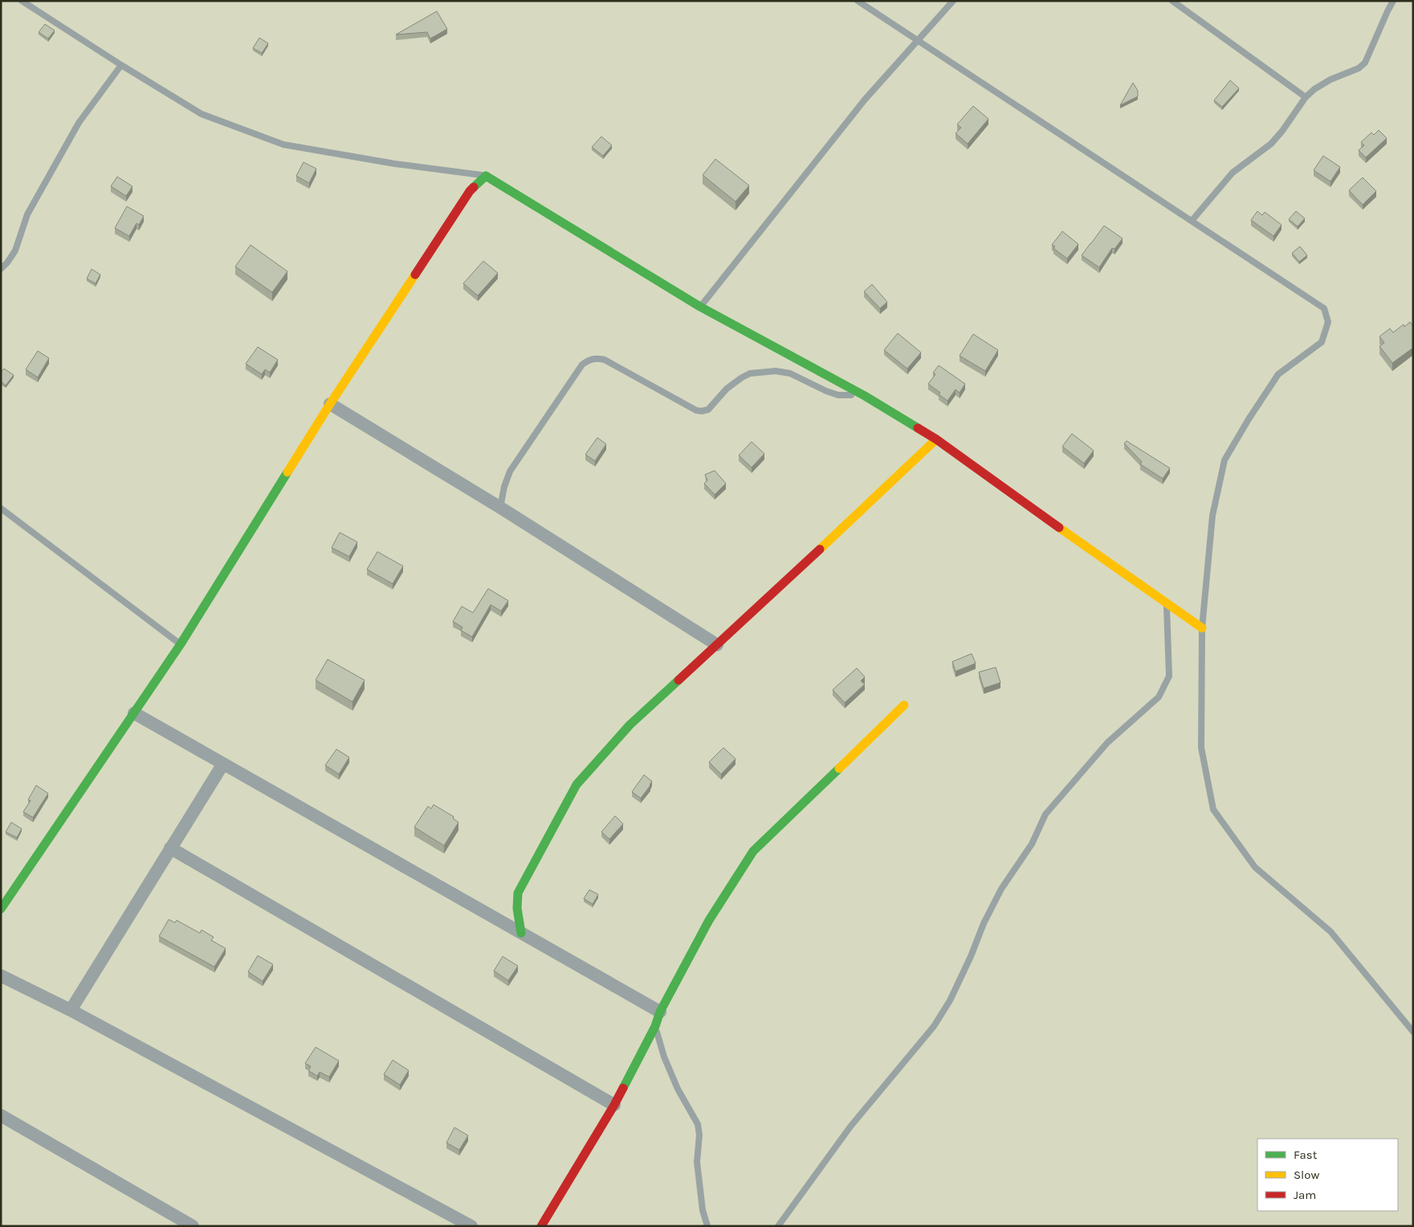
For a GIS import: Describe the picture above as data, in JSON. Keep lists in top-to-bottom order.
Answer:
{
  "legend": ["Fast", "Slow", "Jam"]
}
